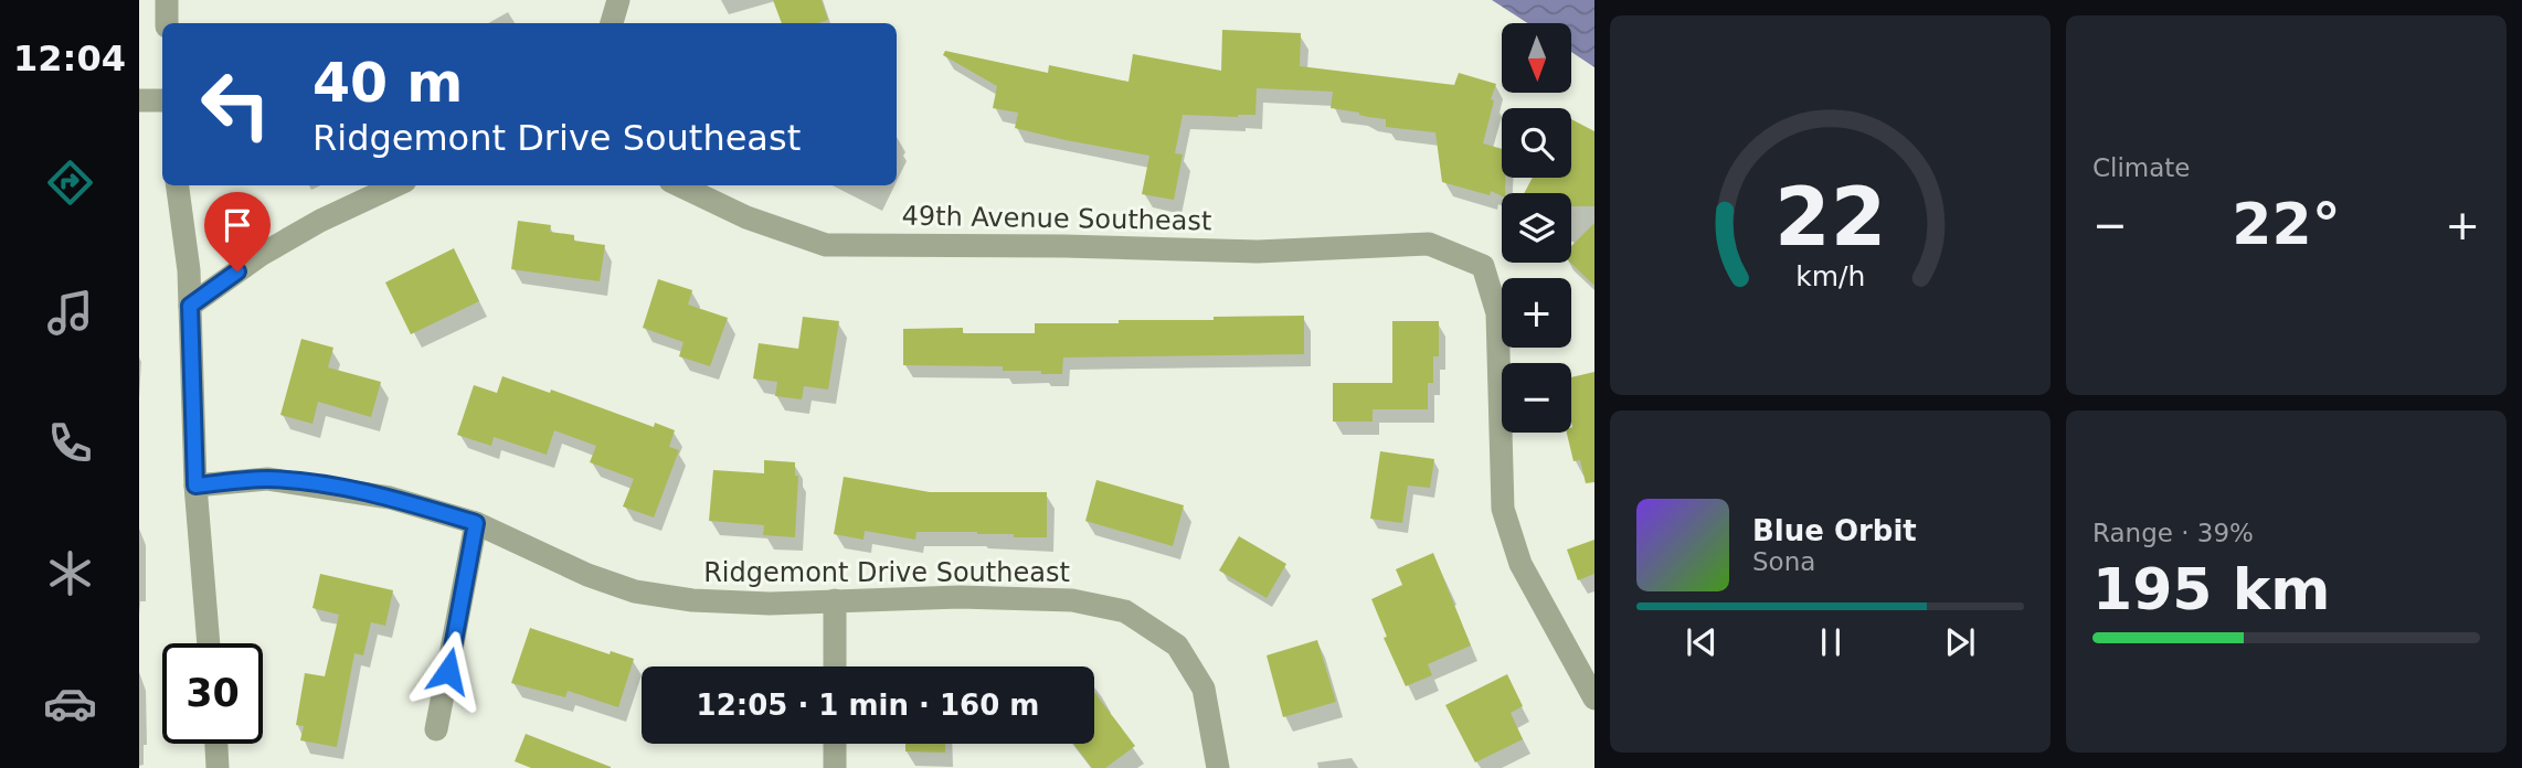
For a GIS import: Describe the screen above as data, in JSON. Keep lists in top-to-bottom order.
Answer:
{
  "streets": {
    "street": ["49th Avenue Southeast", "Ridgemont Drive Southeast"]
  },
  "north": "bottom",
  "page": {
    "tabs": "12:04",
    "tile": [
      "Climate",
      ["Range · 39%", "195 km"]
    ],
    "map_buttons": ["+", "−"],
    "turn": ["40 m", "Ridgemont Drive Southeast"],
    "heat": ["−", "22°", "+"],
    "song": ["Blue Orbit", "Sona"],
    "limit": "30",
    "trip": "12:05 · 1 min · 160 m",
    "gauge": ["22", "km/h"]
  }
}
